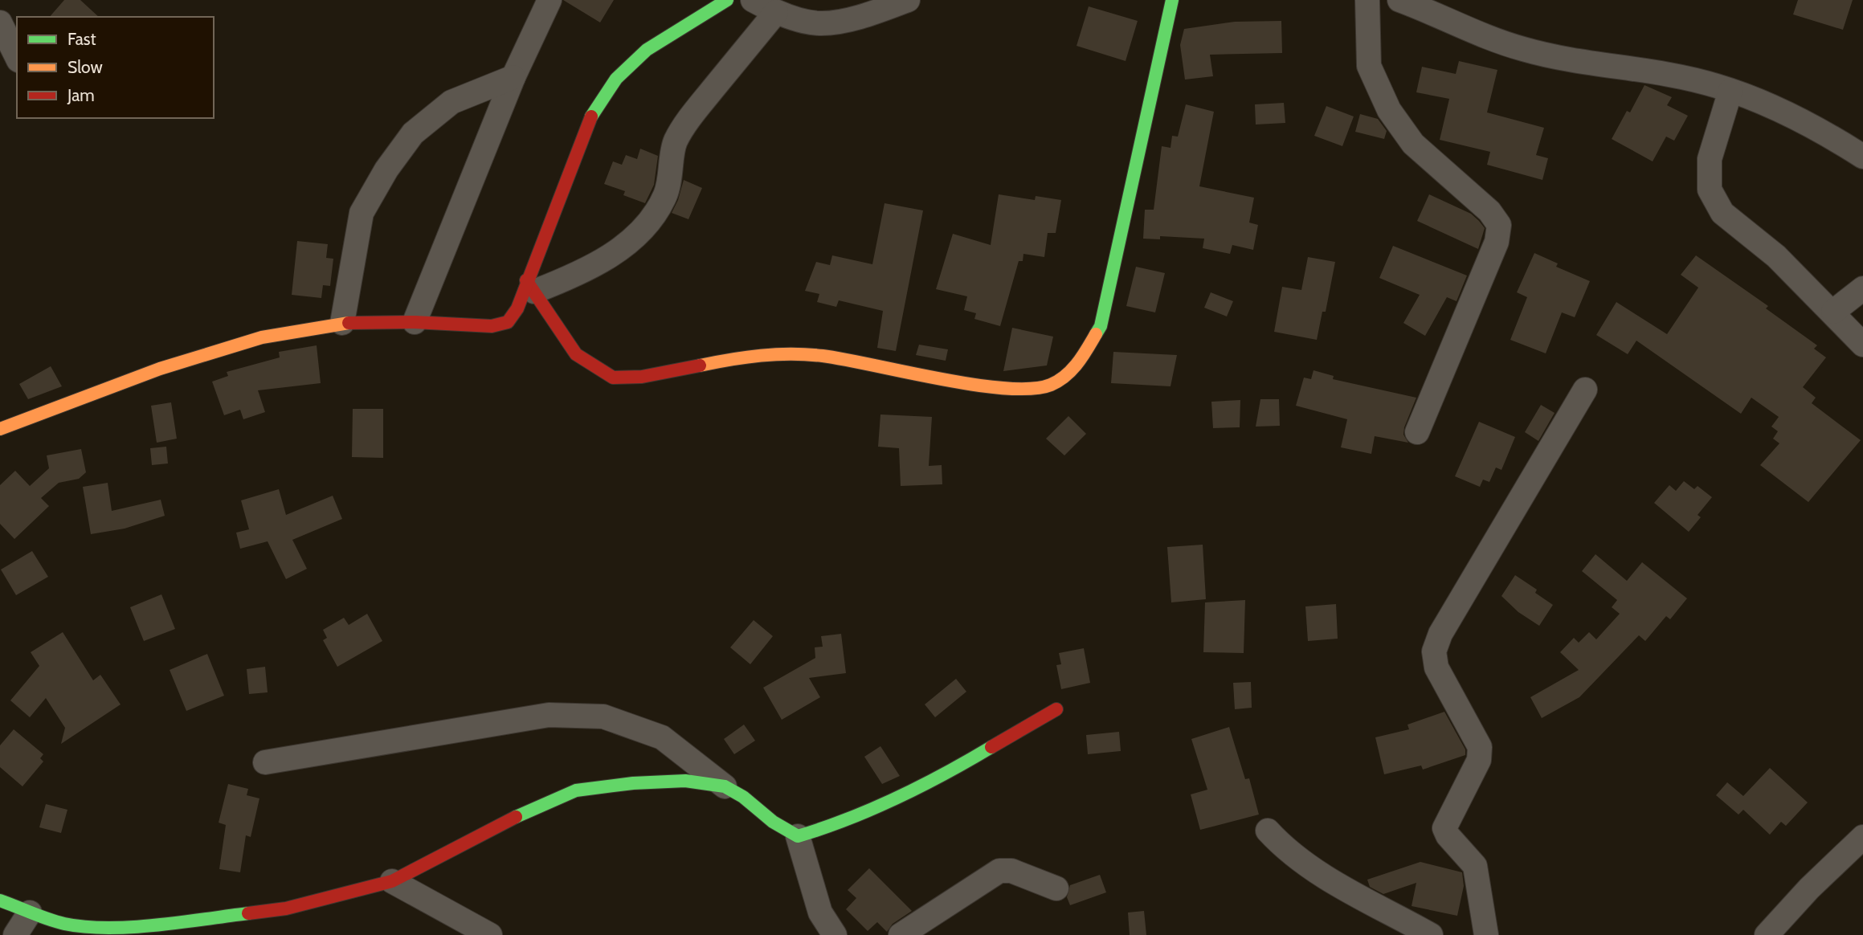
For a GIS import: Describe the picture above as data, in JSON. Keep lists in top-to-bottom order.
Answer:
{
  "legend": ["Fast", "Slow", "Jam"]
}
